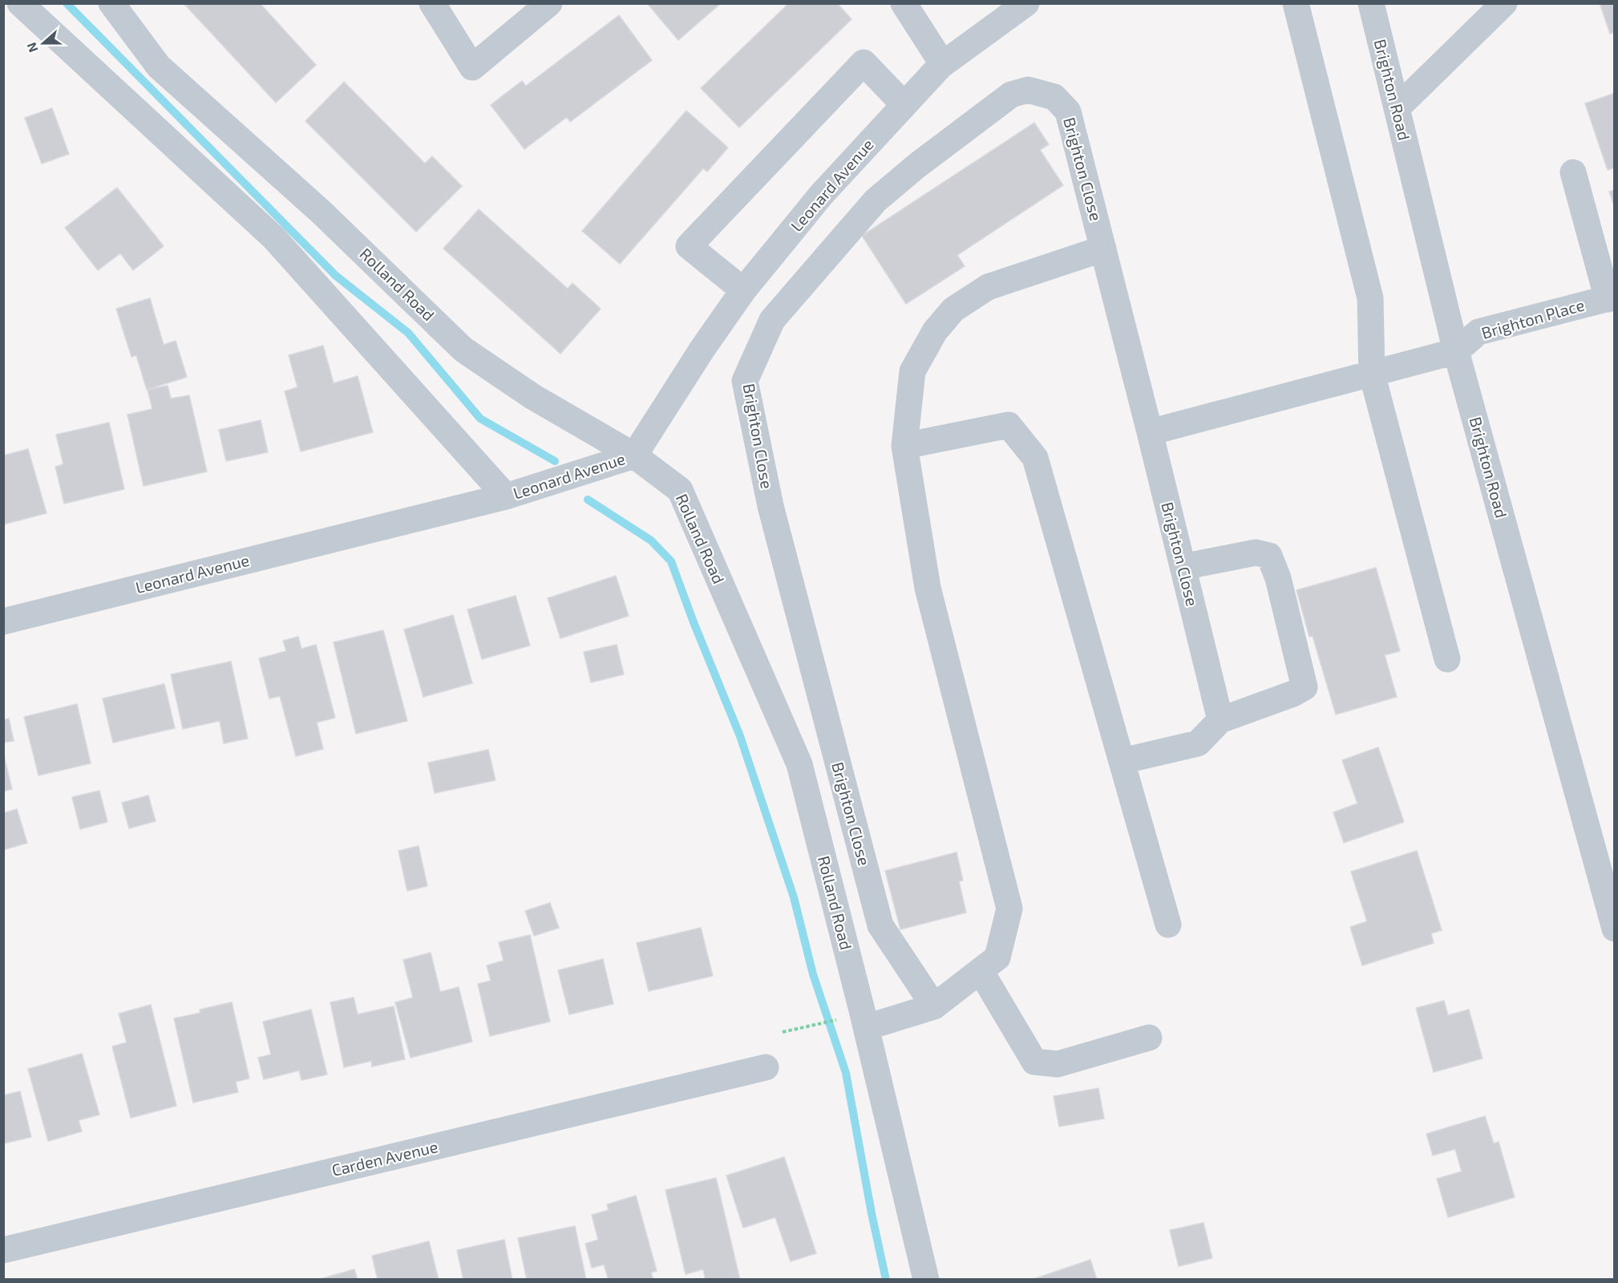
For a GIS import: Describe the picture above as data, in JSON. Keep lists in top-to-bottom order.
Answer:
{
  "streets": {
    "street": [
      "Brighton Road",
      "Brighton Close",
      "Leonard Avenue",
      "Rolland Road",
      "Brighton Place",
      "Carden Avenue"
    ]
  },
  "crossings": [
    ["Brighton Road", "Brighton Place"],
    ["Leonard Avenue", "Rolland Road"]
  ],
  "north": "left"
}
